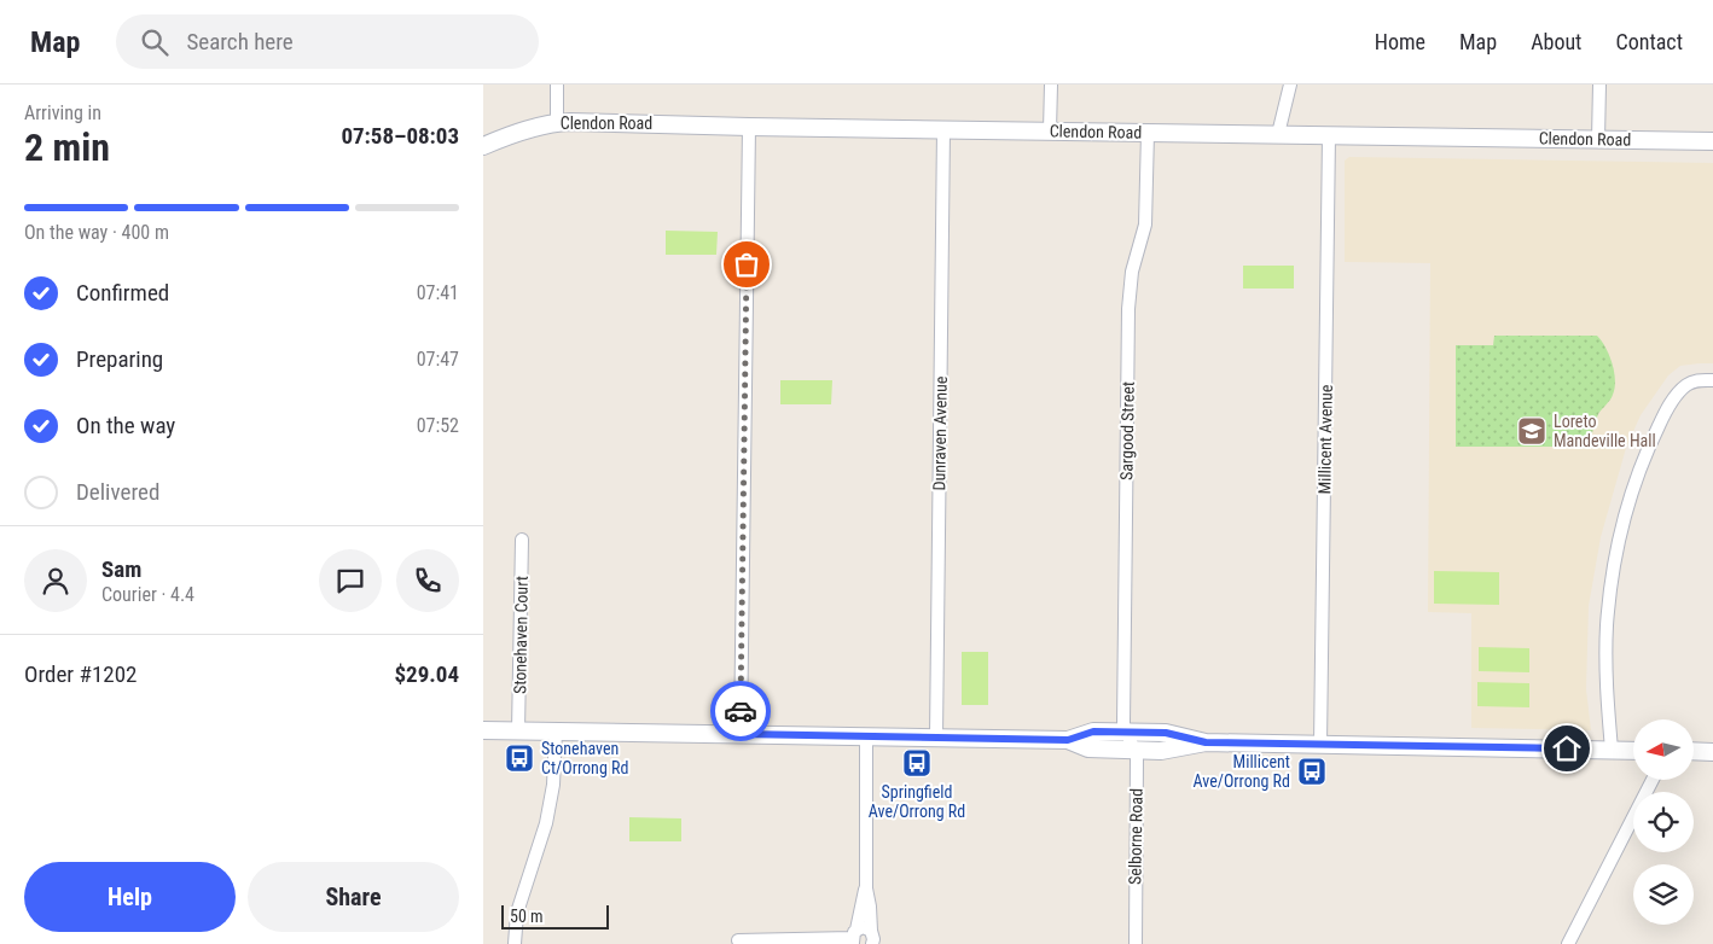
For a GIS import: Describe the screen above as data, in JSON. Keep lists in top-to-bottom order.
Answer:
{
  "streets": {
    "main road": ["Clendon Road"],
    "street": [
      "Sargood Street",
      "Dunraven Avenue",
      "Millicent Avenue",
      "Stonehaven Court",
      "Selborne Road"
    ]
  },
  "crossings": [
    ["Clendon Road", "Sargood Street"],
    ["Clendon Road", "Dunraven Avenue"],
    ["Clendon Road", "Millicent Avenue"],
    ["Sargood Street", "Selborne Road"]
  ],
  "places": {
    "school or university": ["Loreto Mandeville Hall"],
    "bus stop": ["Stonehaven Ct/Orrong Rd", "Springfield Ave/Orrong Rd", "Millicent Ave/Orrong Rd"]
  },
  "scale_bar": "50 m",
  "north": "left",
  "page": {
    "header": "Map",
    "search": "Search here",
    "nav": [
      "Home",
      "Map",
      "About",
      "Contact"
    ],
    "heading": ["2 min", "Arriving in", "07:58–08:03"],
    "panel": [
      "Sam",
      "Courier · 4.4",
      "Order #1202",
      "$29.04"
    ],
    "bar": "On the way · 400 m",
    "list": [
      ["Confirmed", "07:41"],
      ["Preparing", "07:47"],
      ["On the way", "07:52"],
      "Delivered"
    ],
    "buttons": ["Help", "Share"],
    "scale": "50 m"
  }
}
